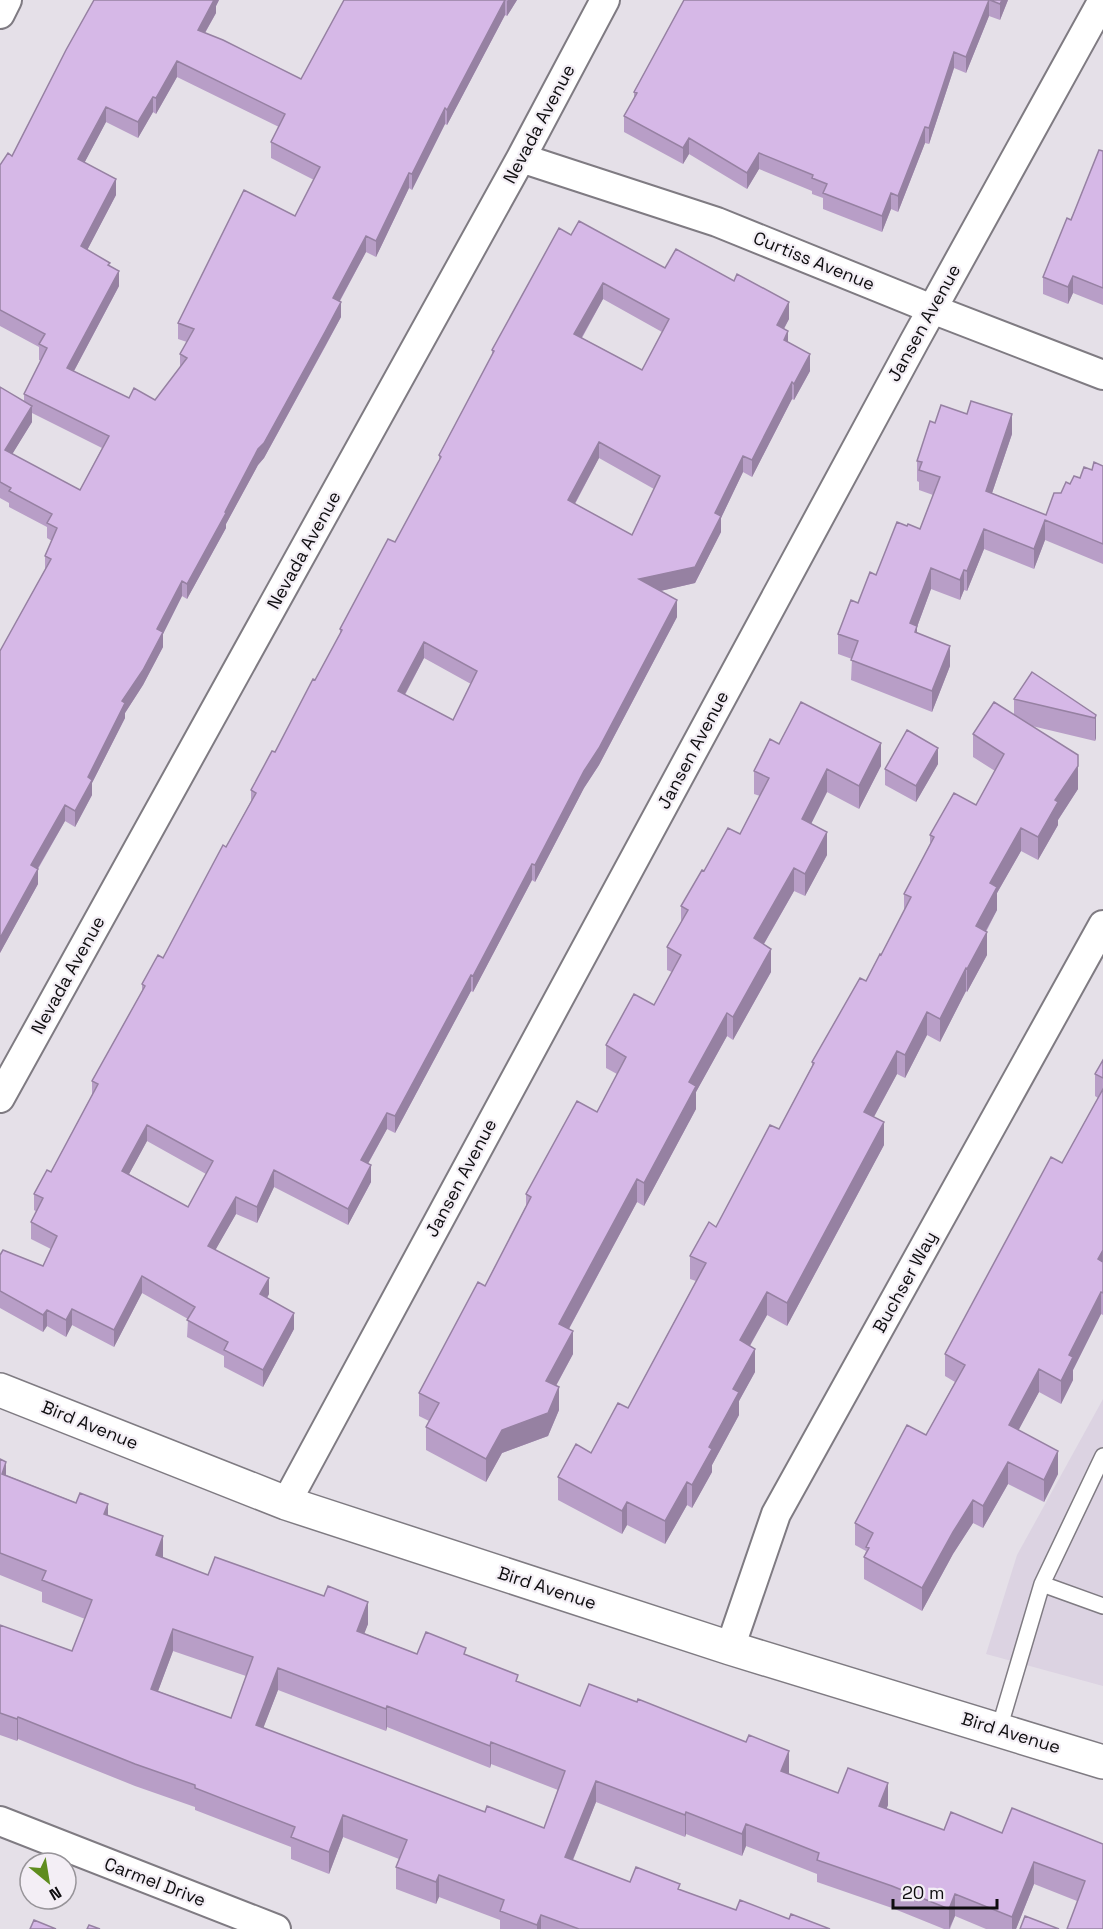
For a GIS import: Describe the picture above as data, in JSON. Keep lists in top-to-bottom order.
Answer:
{
  "streets": {
    "main road": ["Bird Avenue"],
    "street": [
      "Nevada Avenue",
      "Curtiss Avenue",
      "Jansen Avenue",
      "Buchser Way",
      "Carmel Drive"
    ]
  },
  "crossings": [
    ["Nevada Avenue", "Curtiss Avenue"],
    ["Curtiss Avenue", "Jansen Avenue"],
    ["Jansen Avenue", "Bird Avenue"],
    ["Buchser Way", "Bird Avenue"]
  ],
  "scale_bar": "20 m",
  "north": "bottom right"
}
